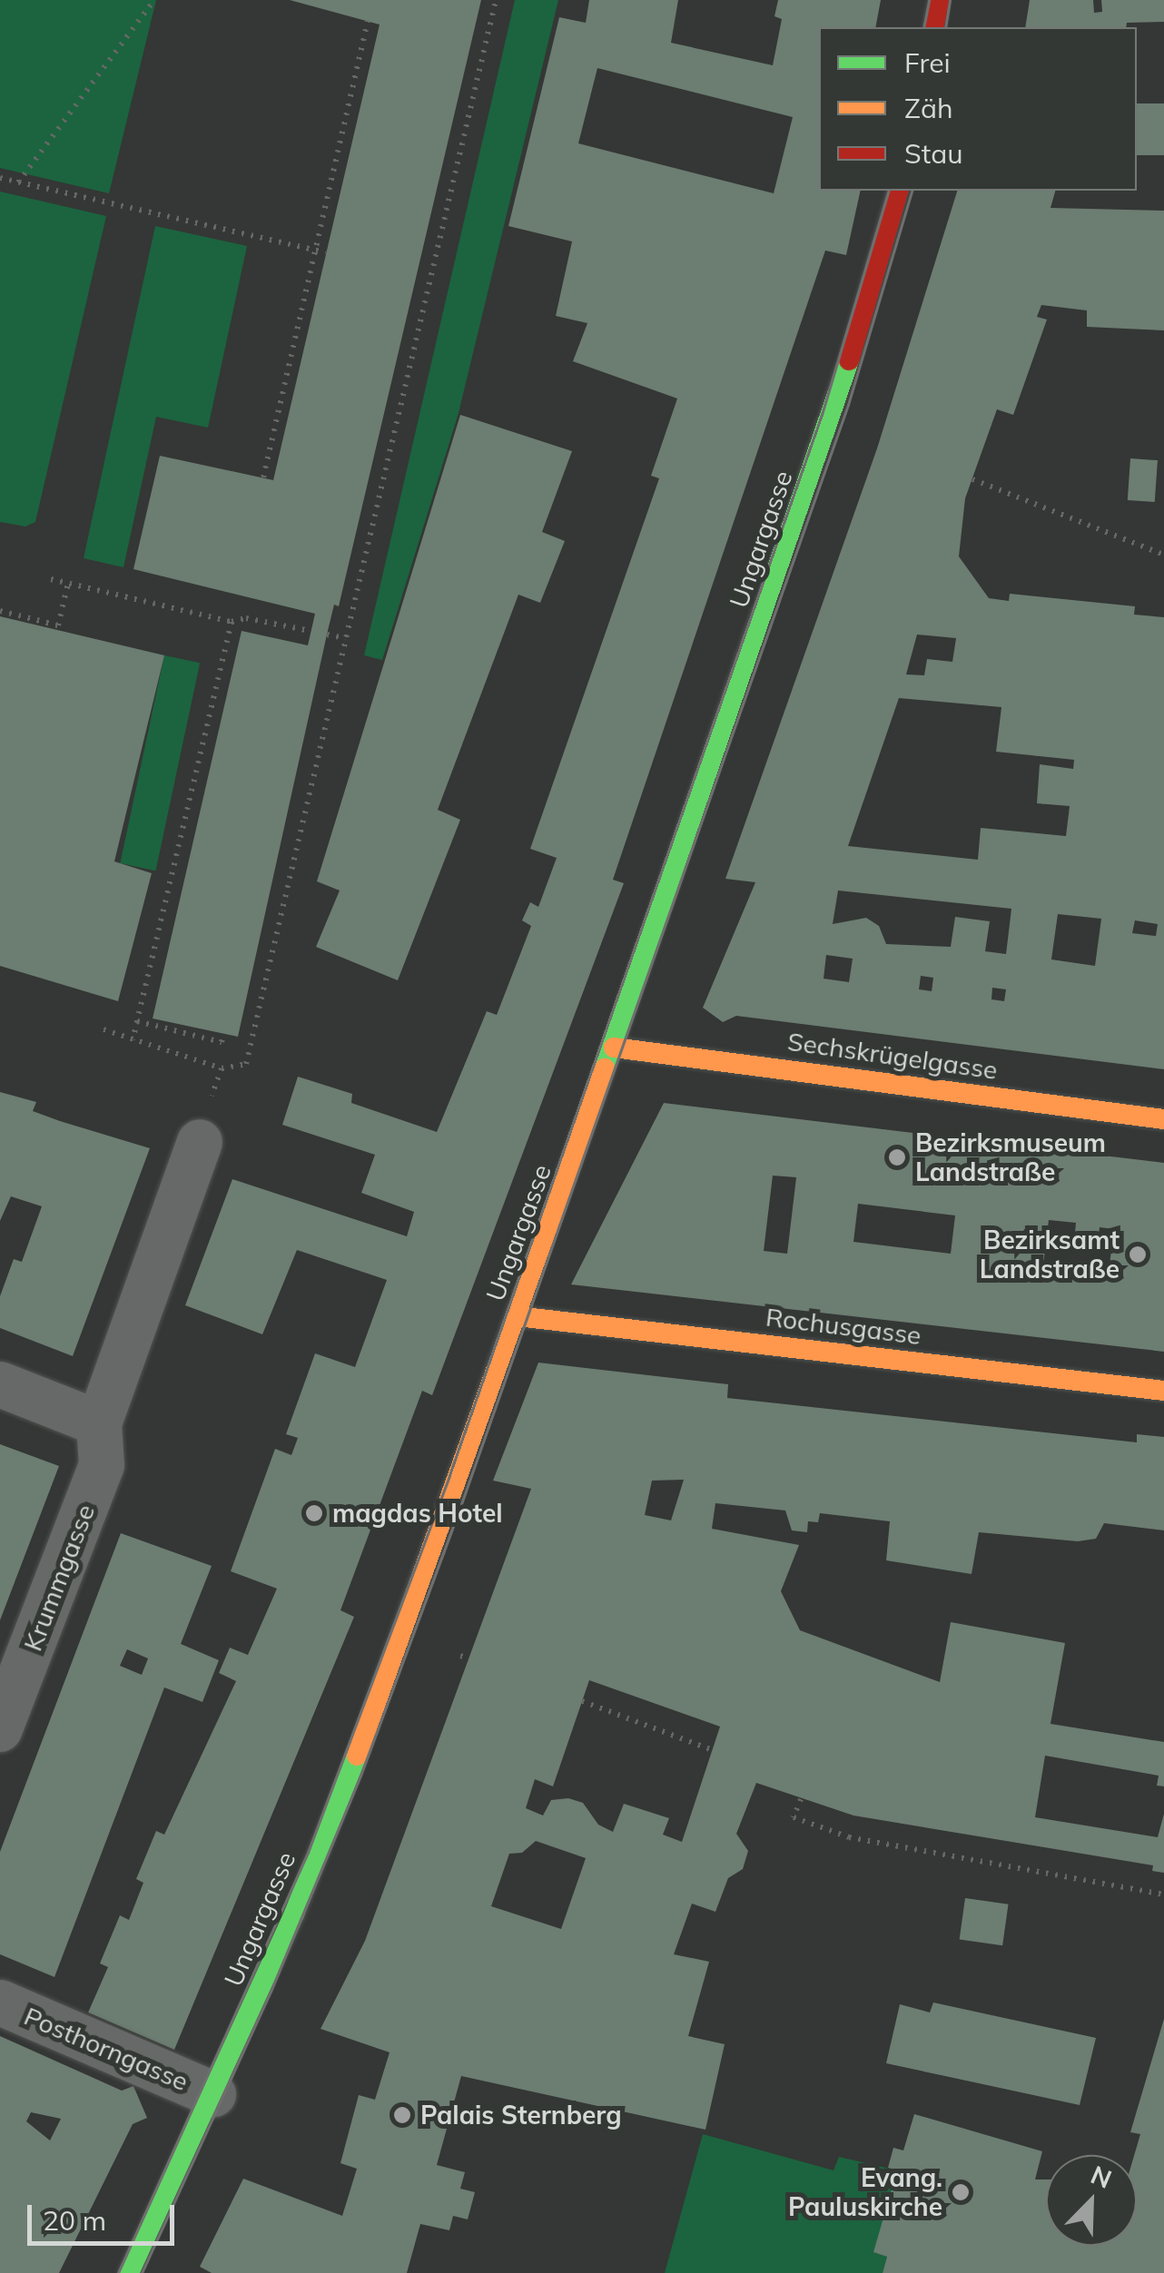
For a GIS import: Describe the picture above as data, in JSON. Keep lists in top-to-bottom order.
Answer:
{
  "streets": {
    "main road": ["Ungargasse", "Sechskrügelgasse", "Rochusgasse"],
    "street": ["Krummgasse", "Posthorngasse"]
  },
  "crossings": [
    ["Ungargasse", "Sechskrügelgasse"],
    ["Ungargasse", "Rochusgasse"],
    ["Ungargasse", "Posthorngasse"]
  ],
  "places": [
    "Bezirksmuseum Landstraße",
    "Bezirksamt Landstraße",
    "magdas Hotel",
    "Palais Sternberg",
    "Evang. Pauluskirche"
  ],
  "legend": ["Frei", "Zäh", "Stau"],
  "scale_bar": "20 m",
  "north": "top right"
}
